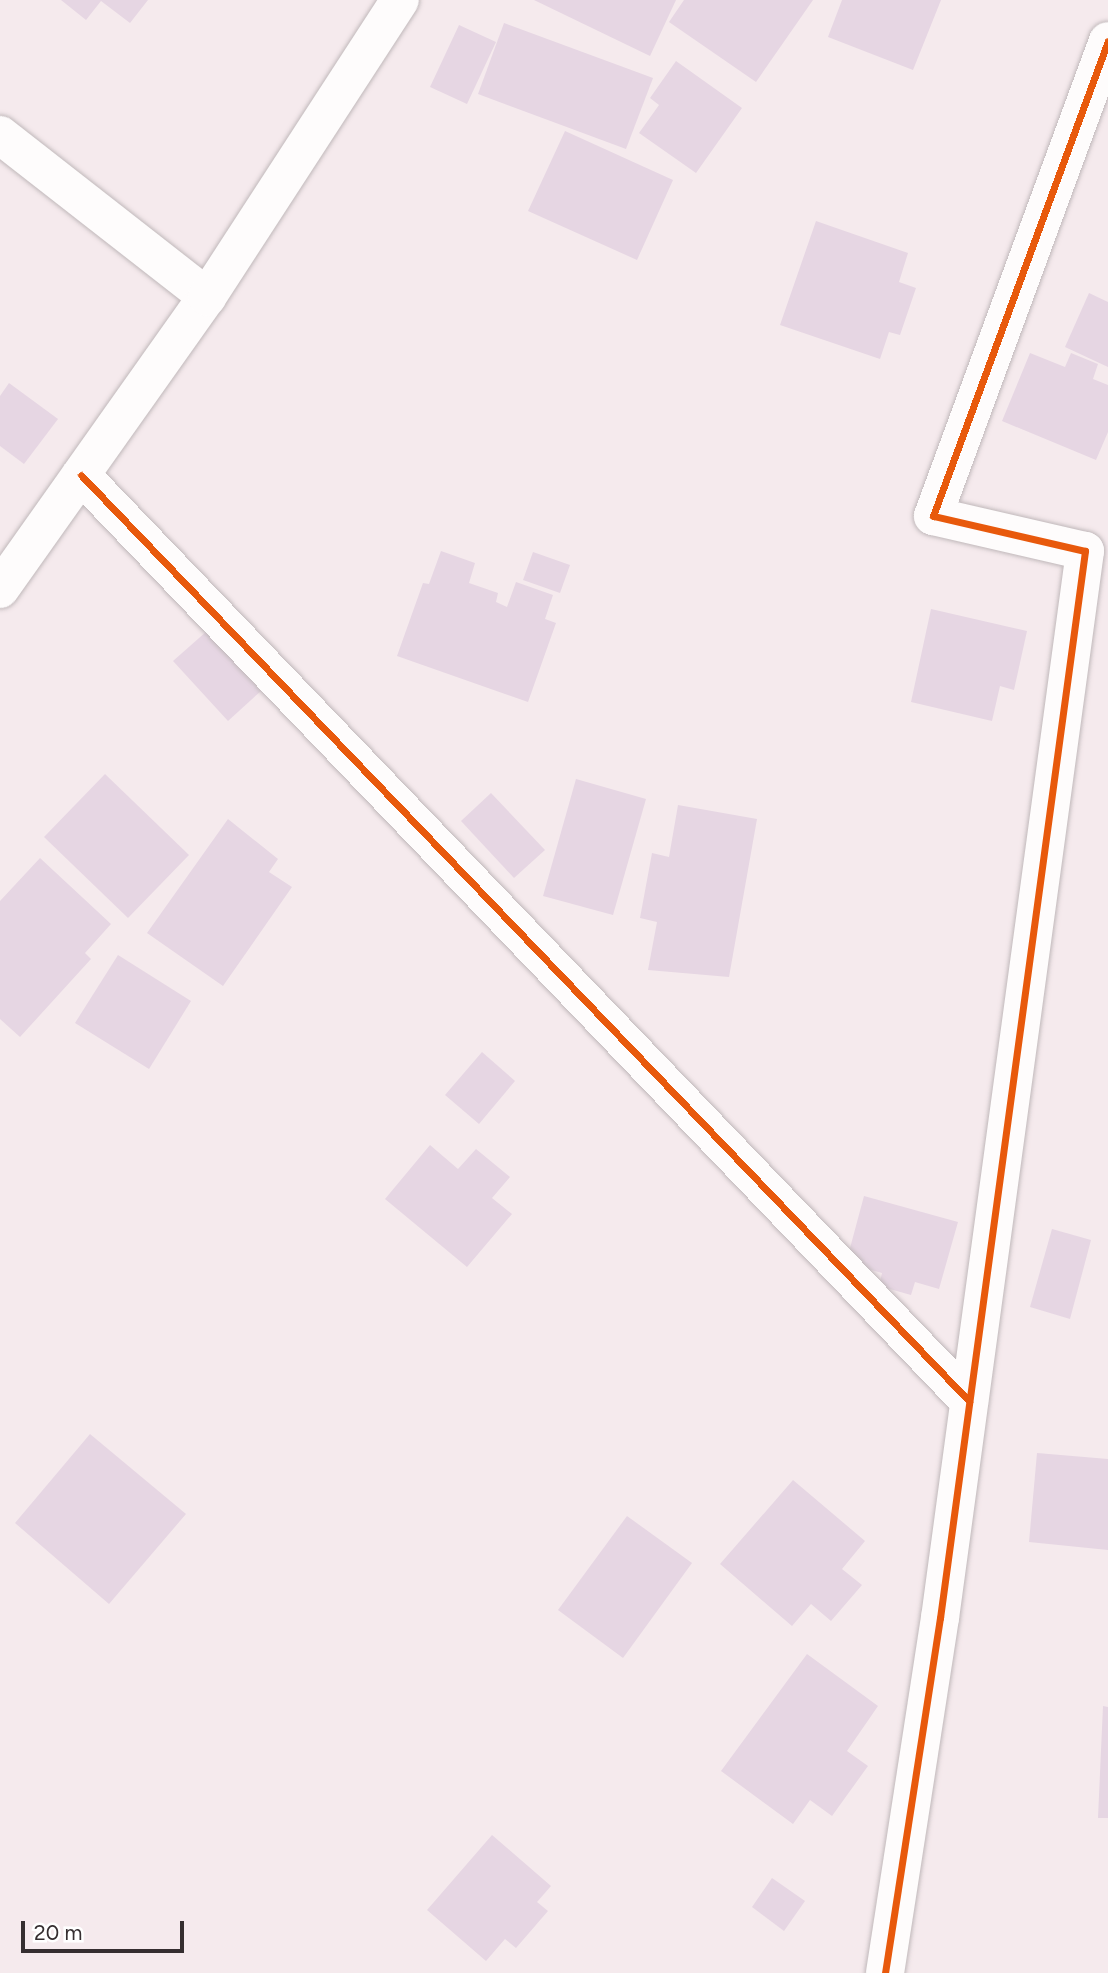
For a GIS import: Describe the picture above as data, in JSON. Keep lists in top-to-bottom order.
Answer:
{
  "scale_bar": "20 m"
}
